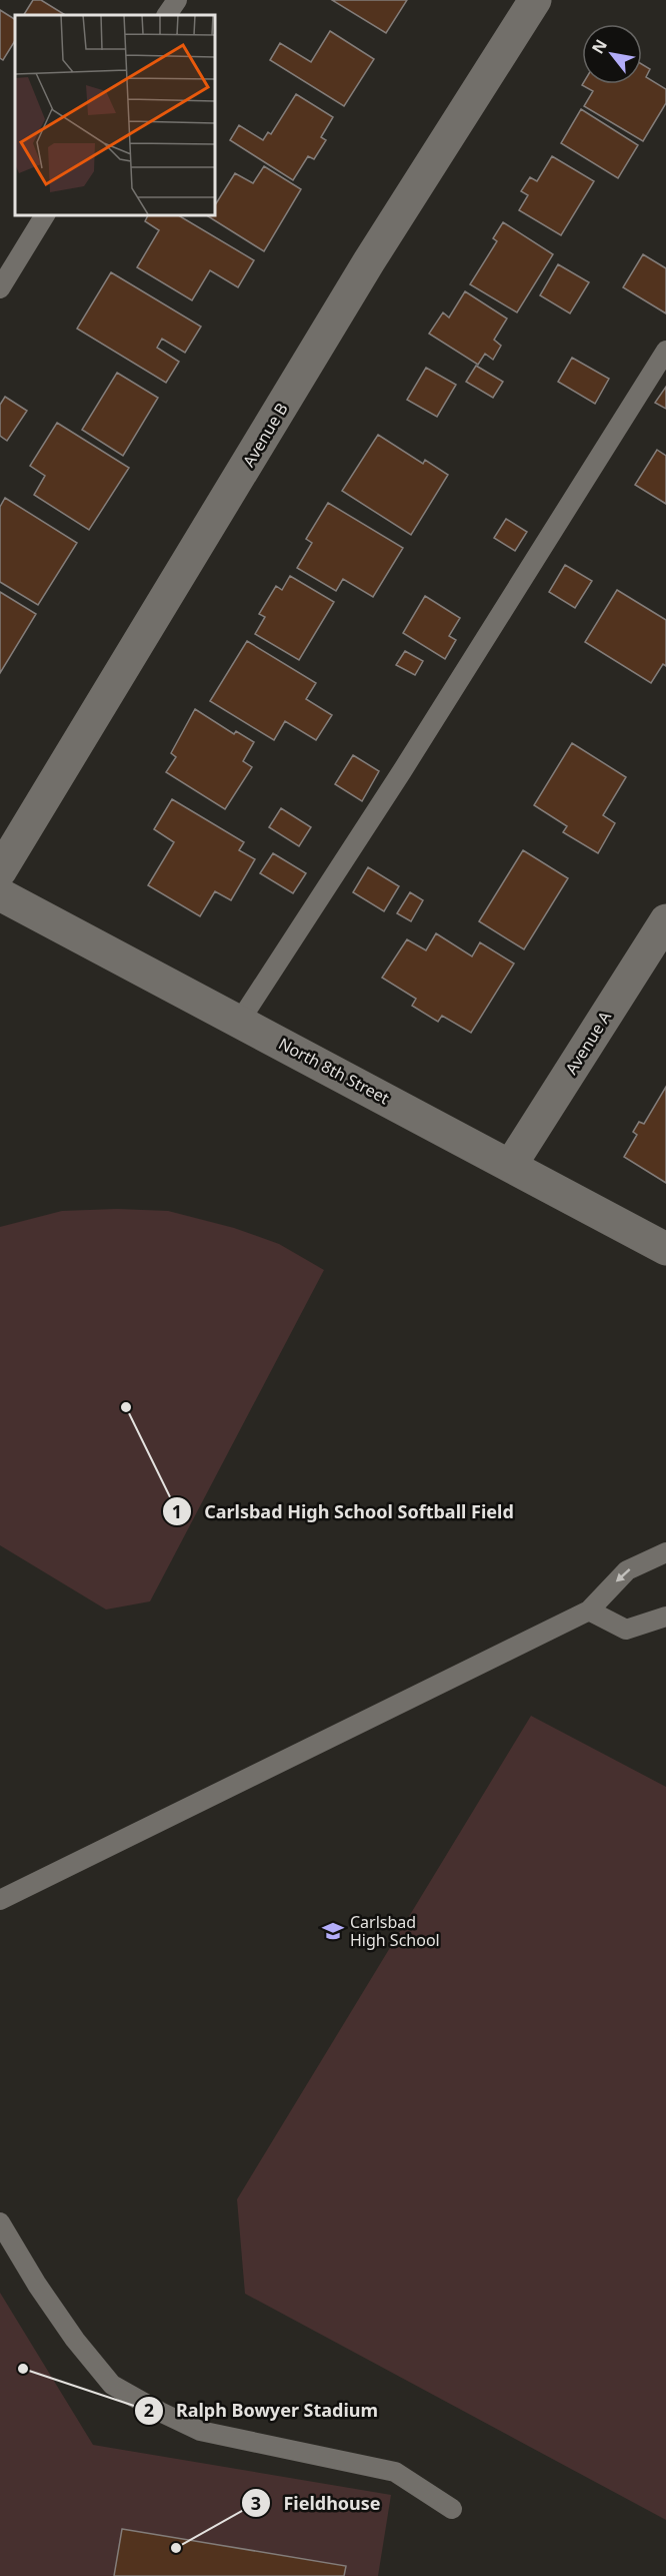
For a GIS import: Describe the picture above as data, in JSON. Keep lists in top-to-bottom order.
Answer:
{
  "streets": {
    "street": ["Avenue B", "Avenue A", "North 8th Street"]
  },
  "crossings": [
    ["Avenue A", "North 8th Street"]
  ],
  "places": {
    "other": ["Carlsbad High School Softball Field", "Ralph Bowyer Stadium", "Fieldhouse"],
    "school or university": ["Carlsbad High School"]
  },
  "north": "top left"
}
